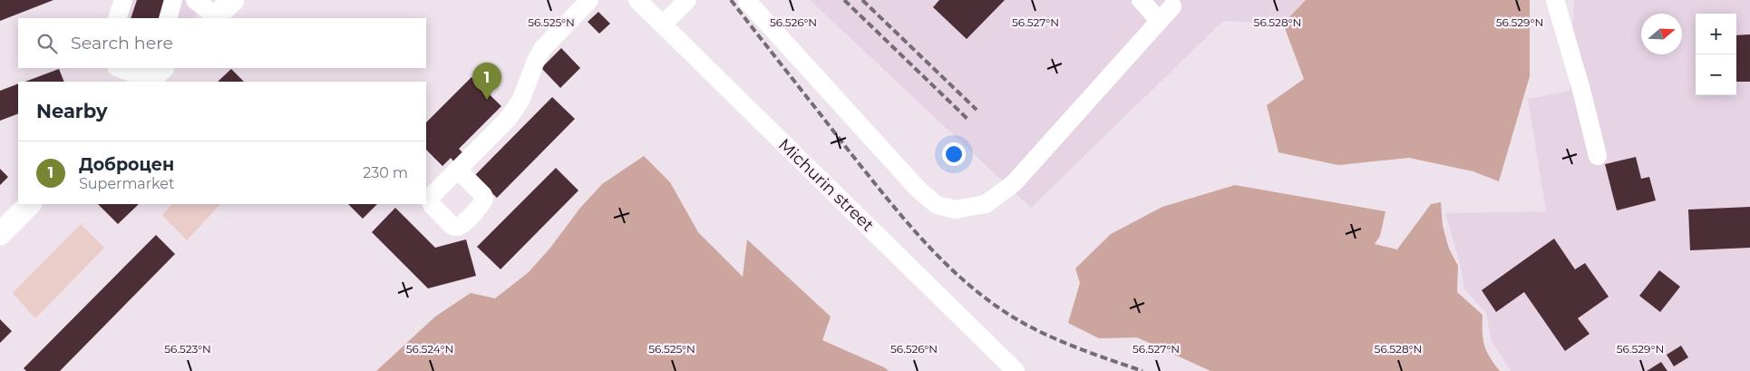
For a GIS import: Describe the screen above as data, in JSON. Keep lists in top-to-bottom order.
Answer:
{
  "streets": {
    "street": ["Michurin street"]
  },
  "north": "right",
  "page": {
    "map_buttons": ["+", "−"],
    "search": "Search here",
    "pins": "1",
    "heading": "Nearby",
    "list": [
      {
        "mark": "1",
        "name": "Доброцен",
        "note": "Supermarket",
        "value": "230 m"
      }
    ]
  },
  "coordinates": [
    "56.525°N",
    "56.526°N",
    "56.527°N",
    "56.528°N",
    "56.529°N",
    "56.523°N",
    "56.524°N"
  ]
}
